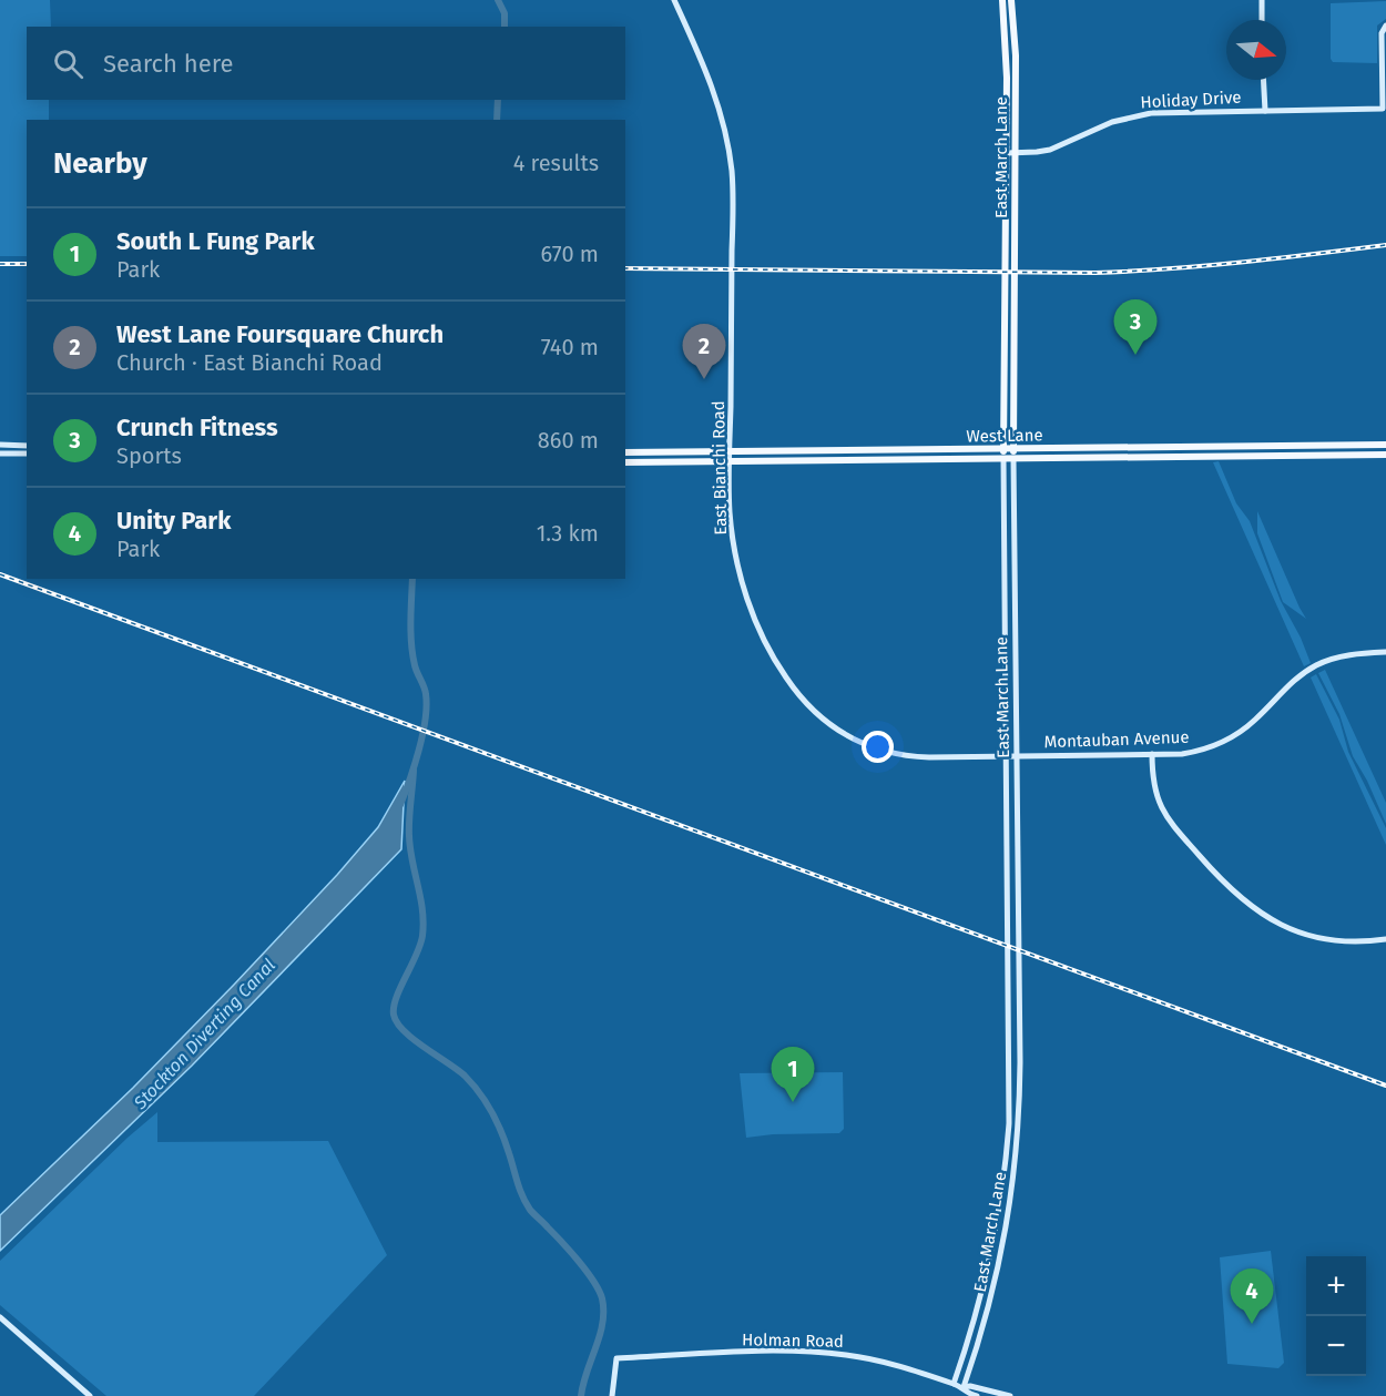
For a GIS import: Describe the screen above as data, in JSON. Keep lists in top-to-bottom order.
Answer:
{
  "streets": {
    "main road": [
      "Holiday Drive",
      "East March Lane",
      "West Lane",
      "East Bianchi Road",
      "Montauban Avenue",
      "Holman Road"
    ]
  },
  "crossings": [
    ["Holiday Drive", "East March Lane"],
    ["East March Lane", "West Lane"],
    ["East March Lane", "East Bianchi Road"],
    ["East March Lane", "Montauban Avenue"],
    ["East March Lane", "Holman Road"],
    ["West Lane", "East Bianchi Road"],
    ["East Bianchi Road", "Montauban Avenue"]
  ],
  "water": ["Stockton Diverting Canal"],
  "north": "right",
  "page": {
    "search": "Search here",
    "heading": ["Nearby", "4 results"],
    "list": [
      {
        "mark": "1",
        "name": "South L Fung Park",
        "note": "Park",
        "value": "670 m"
      },
      {
        "mark": "2",
        "name": "West Lane Foursquare Church",
        "note": "Church · East Bianchi Road",
        "value": "740 m"
      },
      {
        "mark": "3",
        "name": "Crunch Fitness",
        "note": "Sports",
        "value": "860 m"
      },
      {
        "mark": "4",
        "name": "Unity Park",
        "note": "Park",
        "value": "1.3 km"
      }
    ],
    "pins": [
      "3",
      "2",
      "1",
      "4"
    ],
    "map_buttons": ["+", "−"]
  }
}
